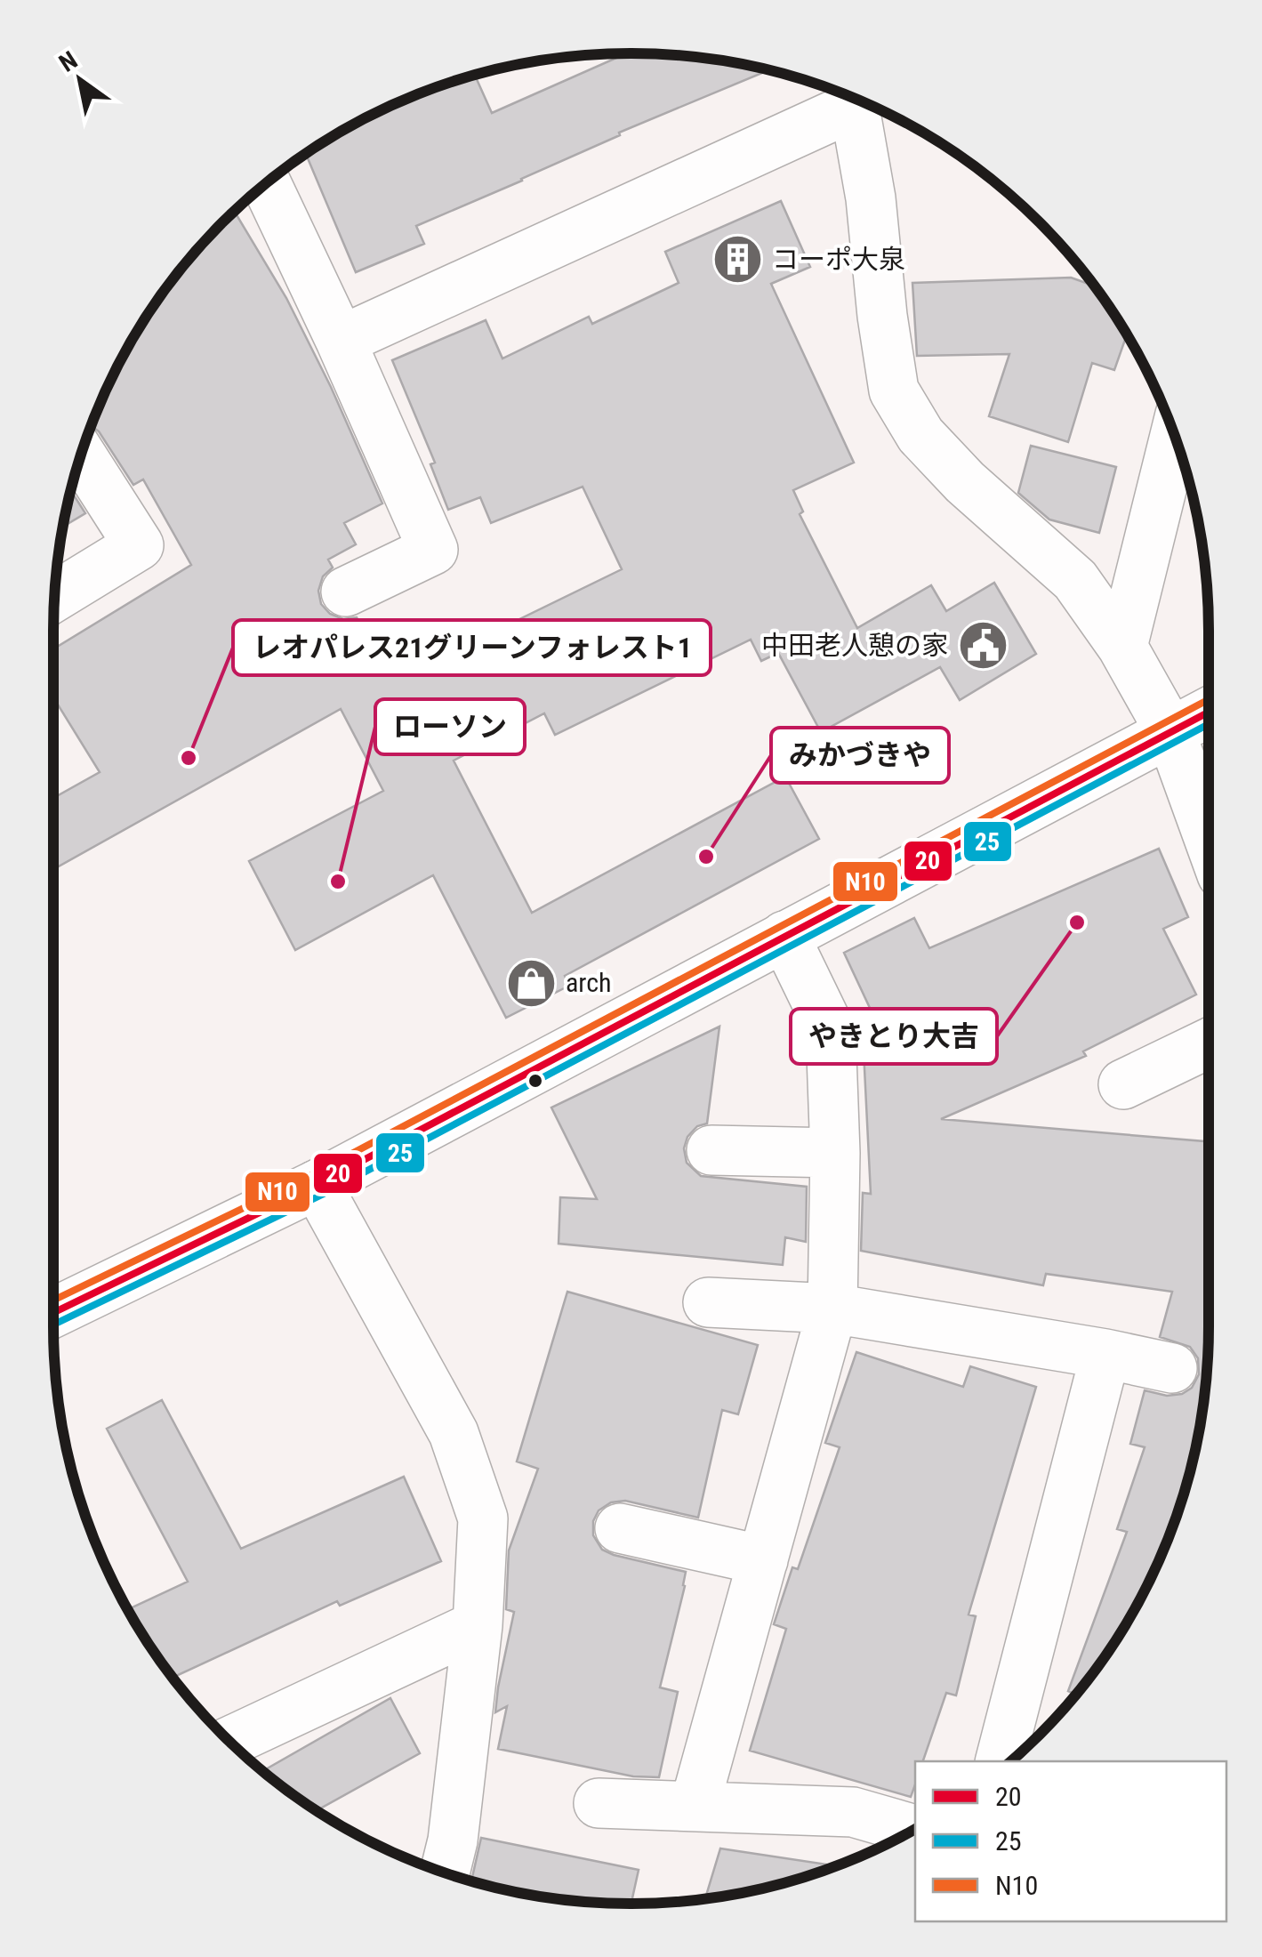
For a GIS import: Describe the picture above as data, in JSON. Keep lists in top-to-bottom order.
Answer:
{
  "places": {
    "building": ["コーポ大泉"],
    "public building": ["中田老人憩の家"],
    "other": [
      "レオパレス21グリーンフォレスト1",
      "みかづきや",
      "ローソン",
      "やきとり大吉"
    ],
    "shop": ["arch"]
  },
  "lines": ["transit line N10", "transit line 20", "transit line 25"],
  "legend": ["20", "25", "N10"],
  "north": "top left"
}
